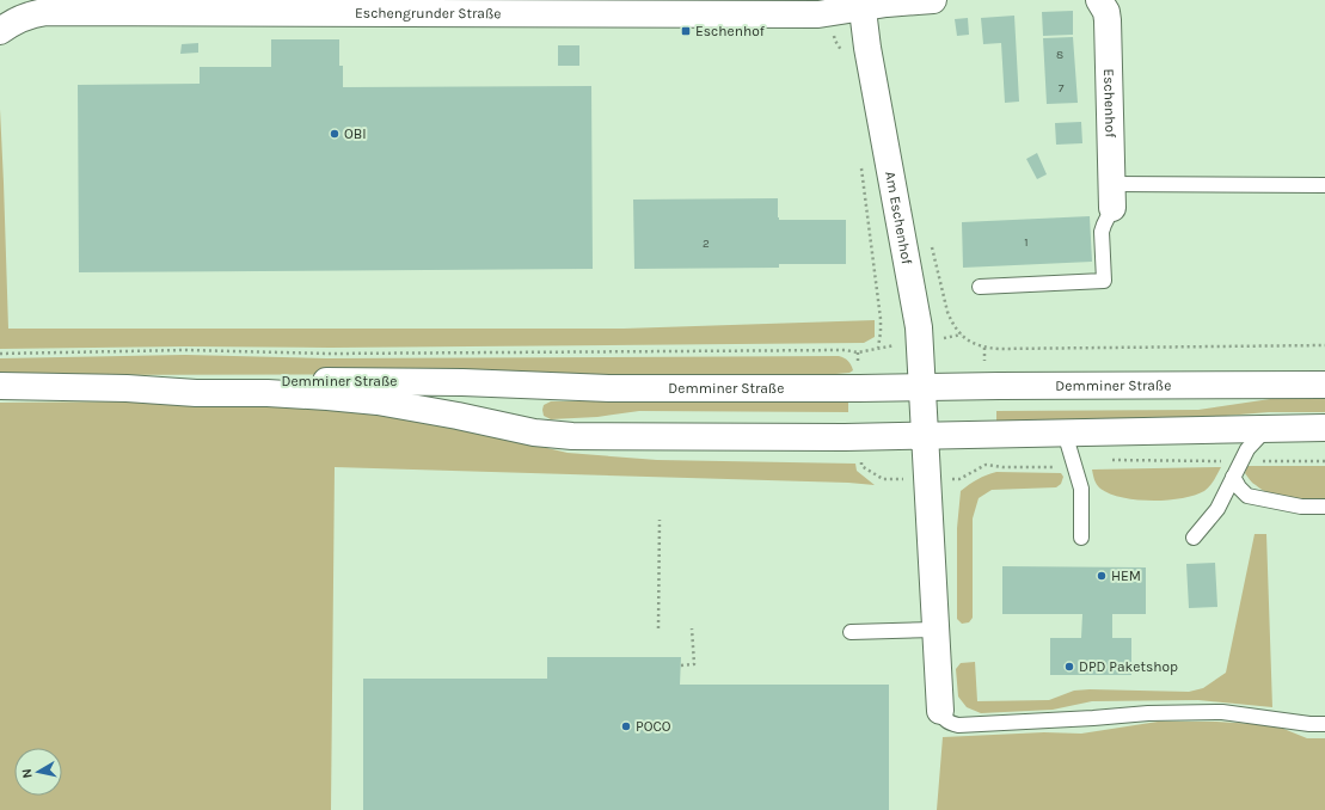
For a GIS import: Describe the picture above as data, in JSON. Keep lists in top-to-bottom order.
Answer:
{
  "streets": {
    "main road": [
      "Eschengrunder Straße",
      "Eschenhof",
      "Am Eschenhof",
      "Demminer Straße"
    ]
  },
  "crossings": [
    ["Eschengrunder Straße", "Am Eschenhof"],
    ["Am Eschenhof", "Demminer Straße"]
  ],
  "places": {
    "transit": ["Eschenhof"],
    "other": [
      "OBI",
      "HEM",
      "DPD Paketshop",
      "POCO"
    ]
  },
  "house_numbers": [
    "8",
    "7",
    "1",
    "2"
  ],
  "north": "left"
}
